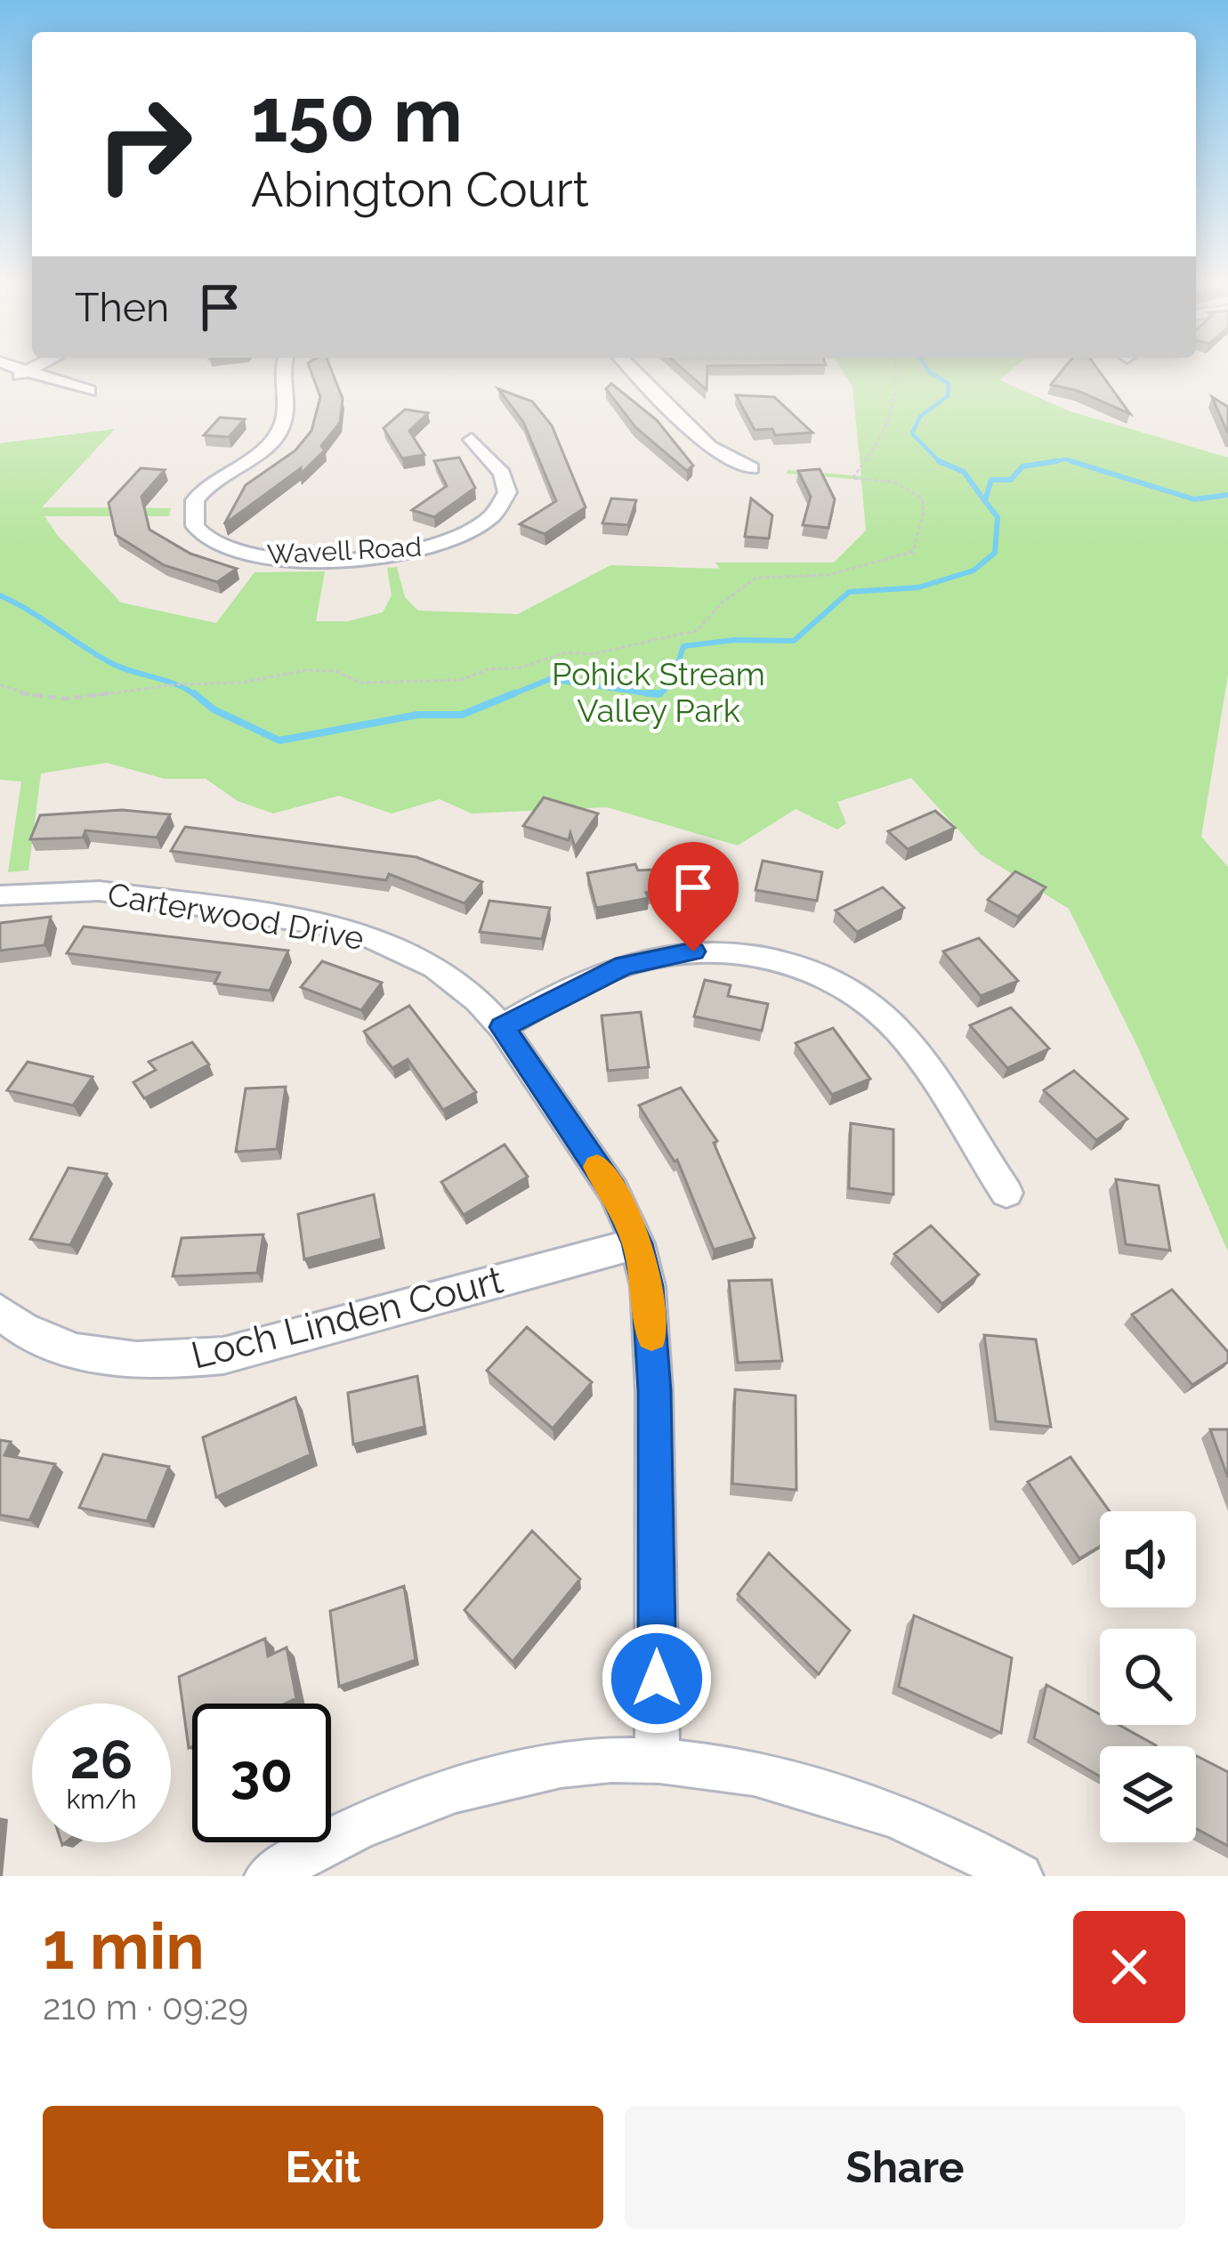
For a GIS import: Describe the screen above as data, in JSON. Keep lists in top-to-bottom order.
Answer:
{
  "streets": {
    "street": ["Wavell Road", "Carterwood Drive", "Loch Linden Court"]
  },
  "crossings": [
    ["Carterwood Drive", "Loch Linden Court"]
  ],
  "parks": ["Pohick Stream Valley Park"],
  "page": {
    "turn": ["150 m", "Abington Court"],
    "then": "Then",
    "speed": "26 km/h",
    "limit": "30",
    "heading": ["1 min", "210 m · 09:29"],
    "buttons": ["Exit", "Share"]
  }
}
